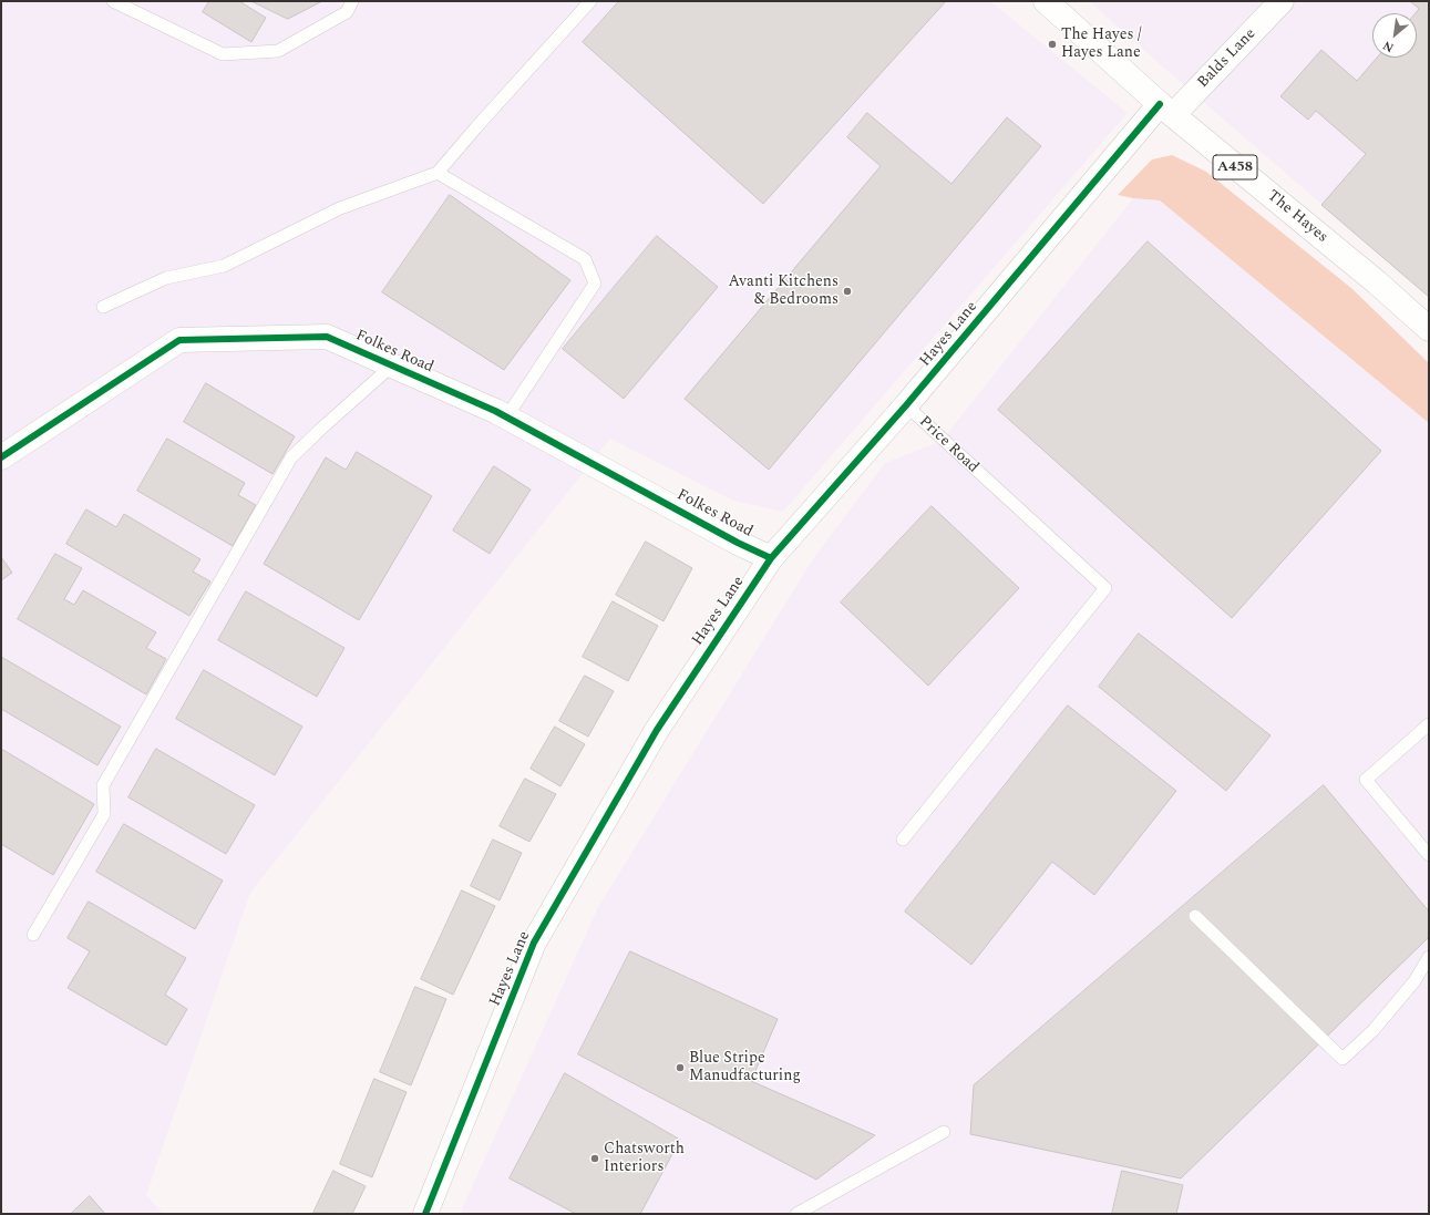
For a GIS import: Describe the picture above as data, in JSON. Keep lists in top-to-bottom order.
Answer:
{
  "streets": {
    "main road": [
      "Balds Lane",
      "A458",
      "The Hayes",
      "Hayes Lane",
      "Folkes Road"
    ],
    "lane": ["Price Road"]
  },
  "crossings": [
    ["Balds Lane", "The Hayes"],
    ["Balds Lane", "Hayes Lane"],
    ["The Hayes", "Hayes Lane"],
    ["Hayes Lane", "Folkes Road"],
    ["Hayes Lane", "Price Road"]
  ],
  "places": [
    "The Hayes / Hayes Lane",
    "Avanti Kitchens & Bedrooms",
    "Blue Stripe Manudfacturing",
    "Chatsworth Interiors"
  ],
  "north": "bottom left"
}
